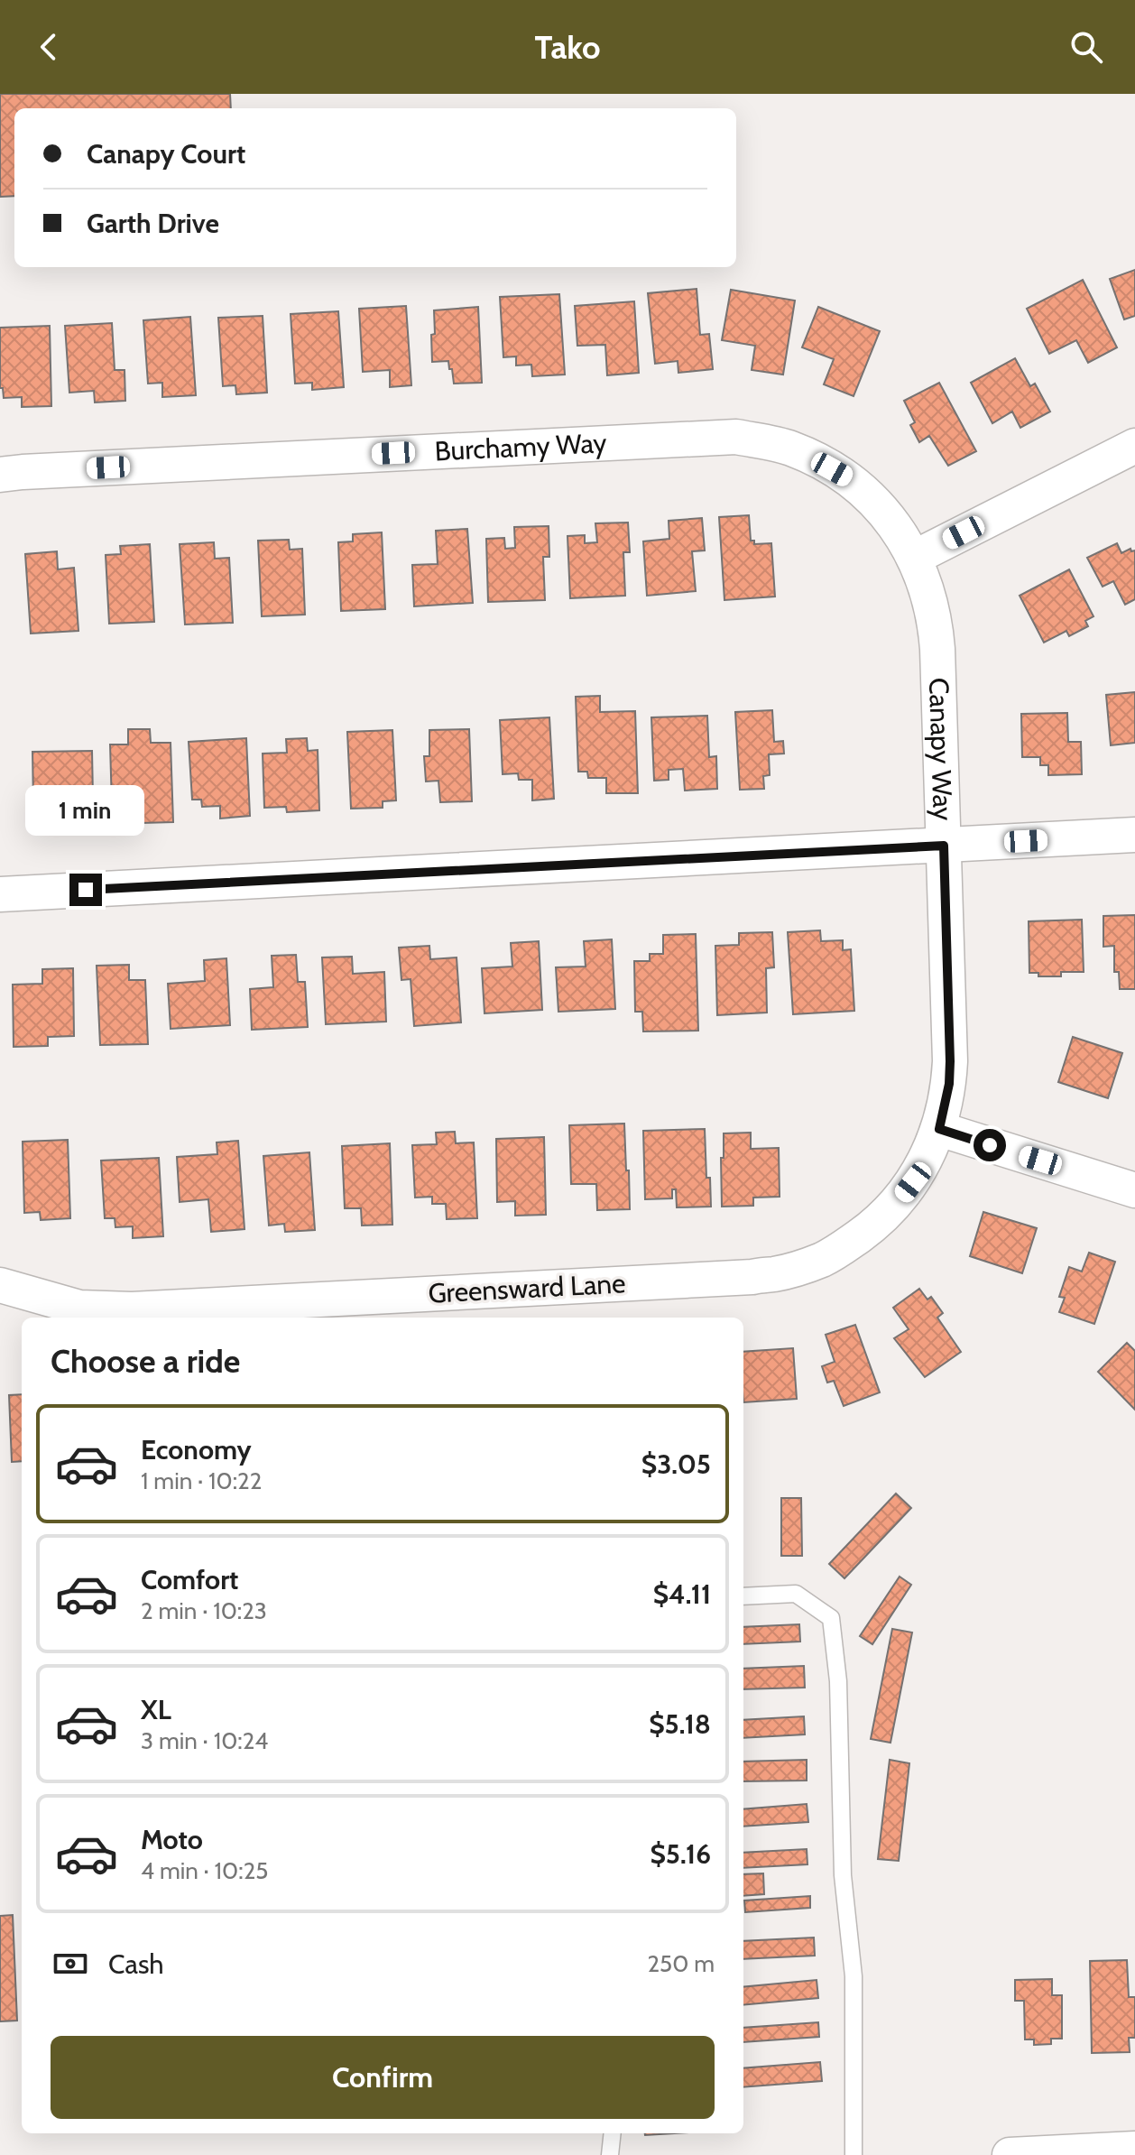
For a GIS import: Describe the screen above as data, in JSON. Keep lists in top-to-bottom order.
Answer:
{
  "streets": {
    "street": ["Burchamy Way", "Canapy Way", "Greensward Lane"]
  },
  "crossings": [
    ["Burchamy Way", "Canapy Way"],
    ["Canapy Way", "Greensward Lane"]
  ],
  "page": {
    "header": "Tako",
    "banner": ["Canapy Court", "Garth Drive"],
    "bubble": "1 min",
    "heading": "Choose a ride",
    "list": [
      {
        "name": "Economy",
        "note": "1 min · 10:22",
        "value": "$3.05"
      },
      {
        "name": "Comfort",
        "note": "2 min · 10:23",
        "value": "$4.11"
      },
      {
        "name": "XL",
        "note": "3 min · 10:24",
        "value": "$5.18"
      },
      {
        "name": "Moto",
        "note": "4 min · 10:25",
        "value": "$5.16"
      }
    ],
    "pay": ["Cash", "250 m"],
    "buttons": "Confirm"
  }
}
